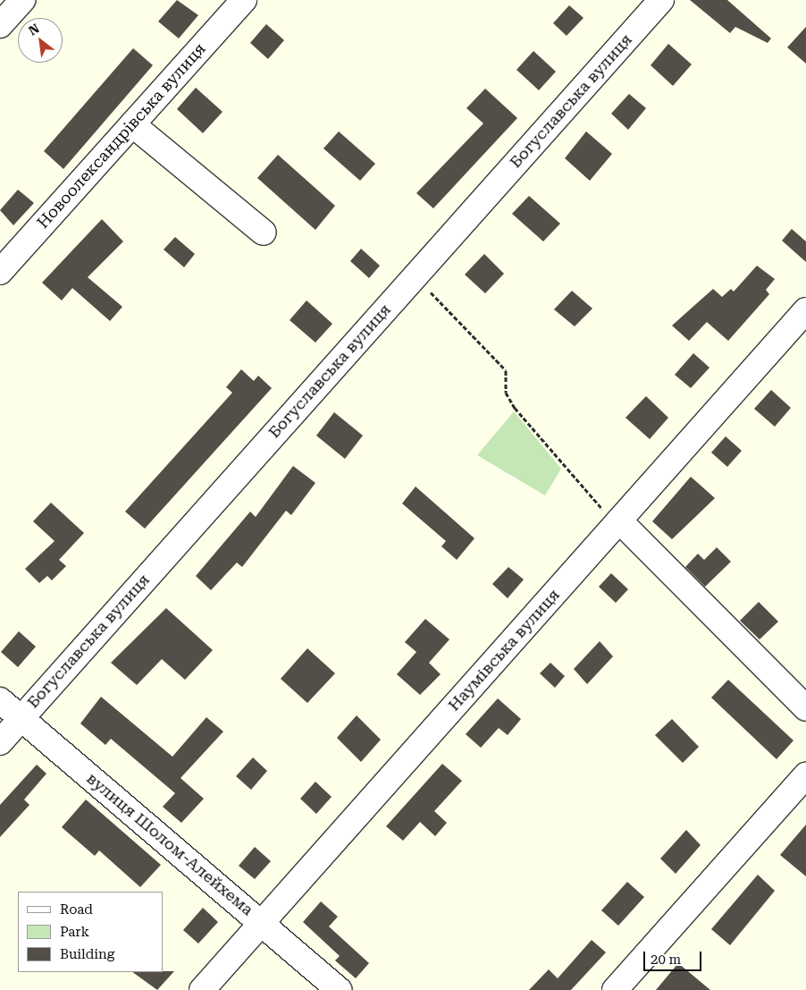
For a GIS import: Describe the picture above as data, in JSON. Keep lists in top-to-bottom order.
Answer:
{
  "streets": {
    "street": [
      "Богуславська вулиця",
      "Новоолександрівська вулиця",
      "Наумівська вулиця",
      "вулиця Шолом-Алейхема"
    ]
  },
  "crossings": [
    ["Богуславська вулиця", "вулиця Шолом-Алейхема"],
    ["Наумівська вулиця", "вулиця Шолом-Алейхема"]
  ],
  "legend": ["Road", "Park", "Building"],
  "scale_bar": "20 m",
  "north": "top left"
}
